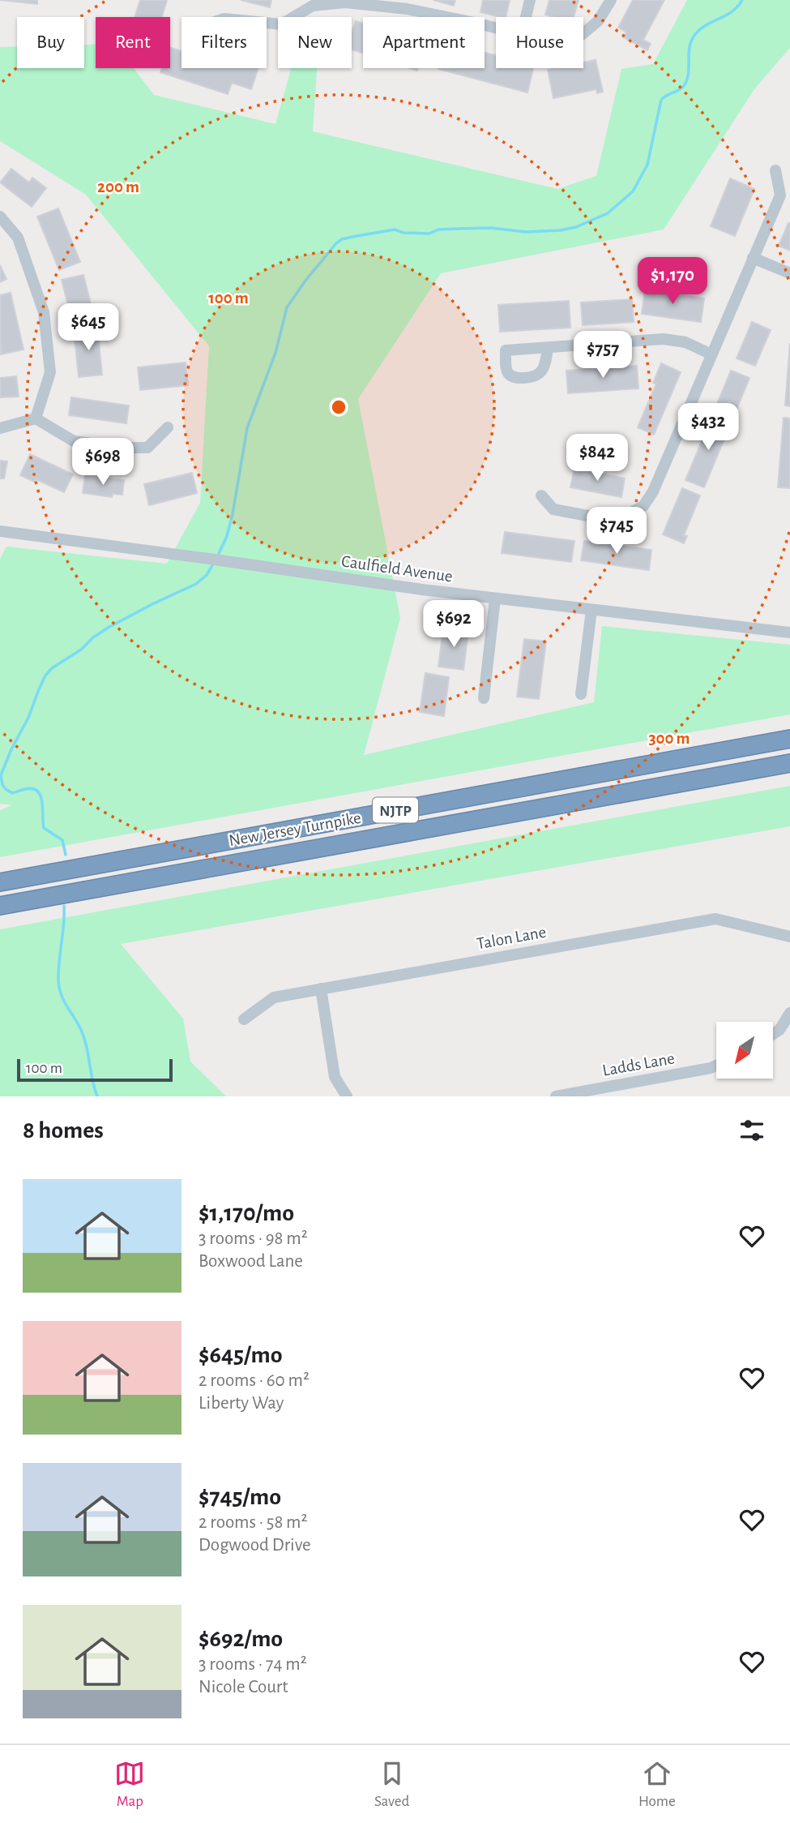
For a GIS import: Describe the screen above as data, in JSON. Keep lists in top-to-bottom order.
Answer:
{
  "streets": {
    "highway": ["NJTP", "New Jersey Turnpike"],
    "street": ["Caulfield Avenue", "Talon Lane", "Ladds Lane"]
  },
  "scale_bar": "100 m",
  "north": "bottom left",
  "page": {
    "chip": [
      "Buy",
      "Rent",
      "Filters",
      "New",
      "Apartment",
      "House"
    ],
    "price": [
      "$1,170",
      "$645",
      "$757",
      "$432",
      "$842",
      "$698",
      "$745",
      "$692"
    ],
    "scale": "100 m",
    "heading": "8 homes",
    "list": [
      {
        "name": "$1,170/mo",
        "note": "3 rooms · 98 m² · Boxwood Lane"
      },
      {
        "name": "$645/mo",
        "note": "2 rooms · 60 m² · Liberty Way"
      },
      {
        "name": "$745/mo",
        "note": "2 rooms · 58 m² · Dogwood Drive"
      },
      {
        "name": "$692/mo",
        "note": "3 rooms · 74 m² · Nicole Court"
      }
    ],
    "tabs": ["Map", "Saved", "Home"]
  },
  "rings": ["200 m", "100 m", "300 m"]
}
